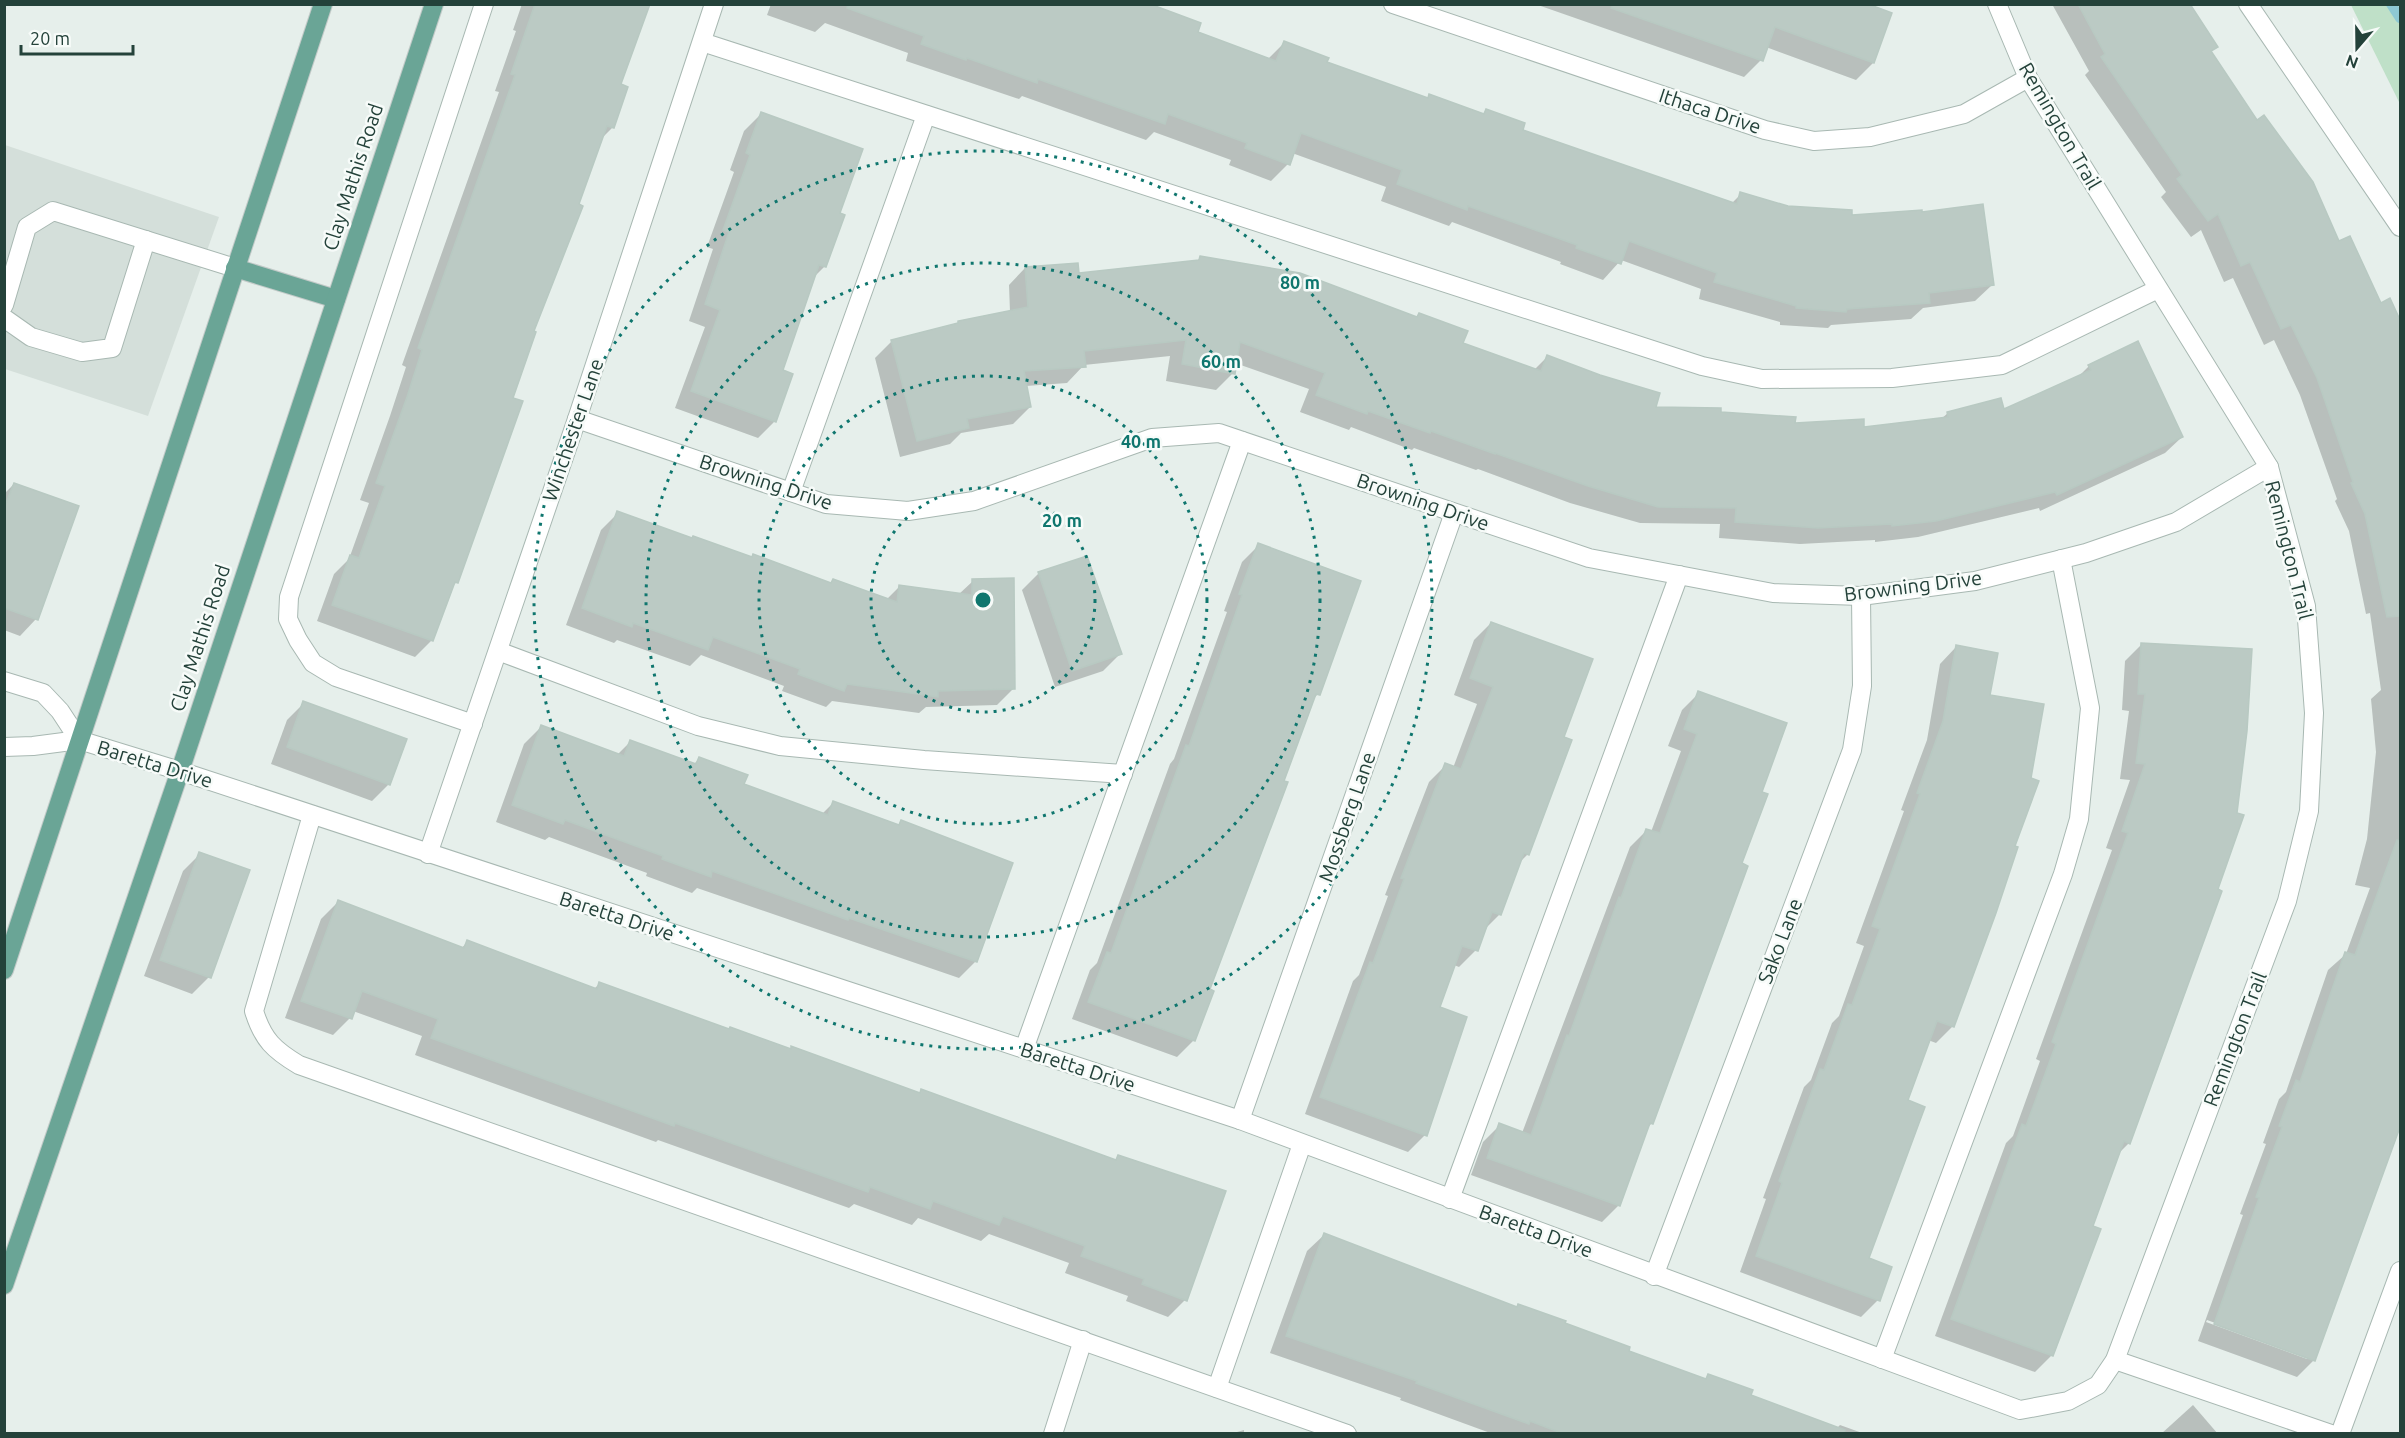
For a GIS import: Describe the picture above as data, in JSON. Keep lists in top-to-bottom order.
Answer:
{
  "streets": {
    "main road": ["Clay Mathis Road"],
    "street": [
      "Ithaca Drive",
      "Remington Trail",
      "Winchester Lane",
      "Browning Drive",
      "Baretta Drive",
      "Mossberg Lane",
      "Sako Lane"
    ]
  },
  "crossings": [
    ["Ithaca Drive", "Remington Trail"],
    ["Remington Trail", "Browning Drive"],
    ["Remington Trail", "Baretta Drive"],
    ["Clay Mathis Road", "Baretta Drive"],
    ["Winchester Lane", "Browning Drive"],
    ["Winchester Lane", "Baretta Drive"],
    ["Browning Drive", "Mossberg Lane"],
    ["Browning Drive", "Sako Lane"],
    ["Baretta Drive", "Mossberg Lane"],
    ["Baretta Drive", "Sako Lane"]
  ],
  "scale_bar": "20 m",
  "north": "bottom",
  "rings": [
    "80 m",
    "60 m",
    "40 m",
    "20 m"
  ]
}
